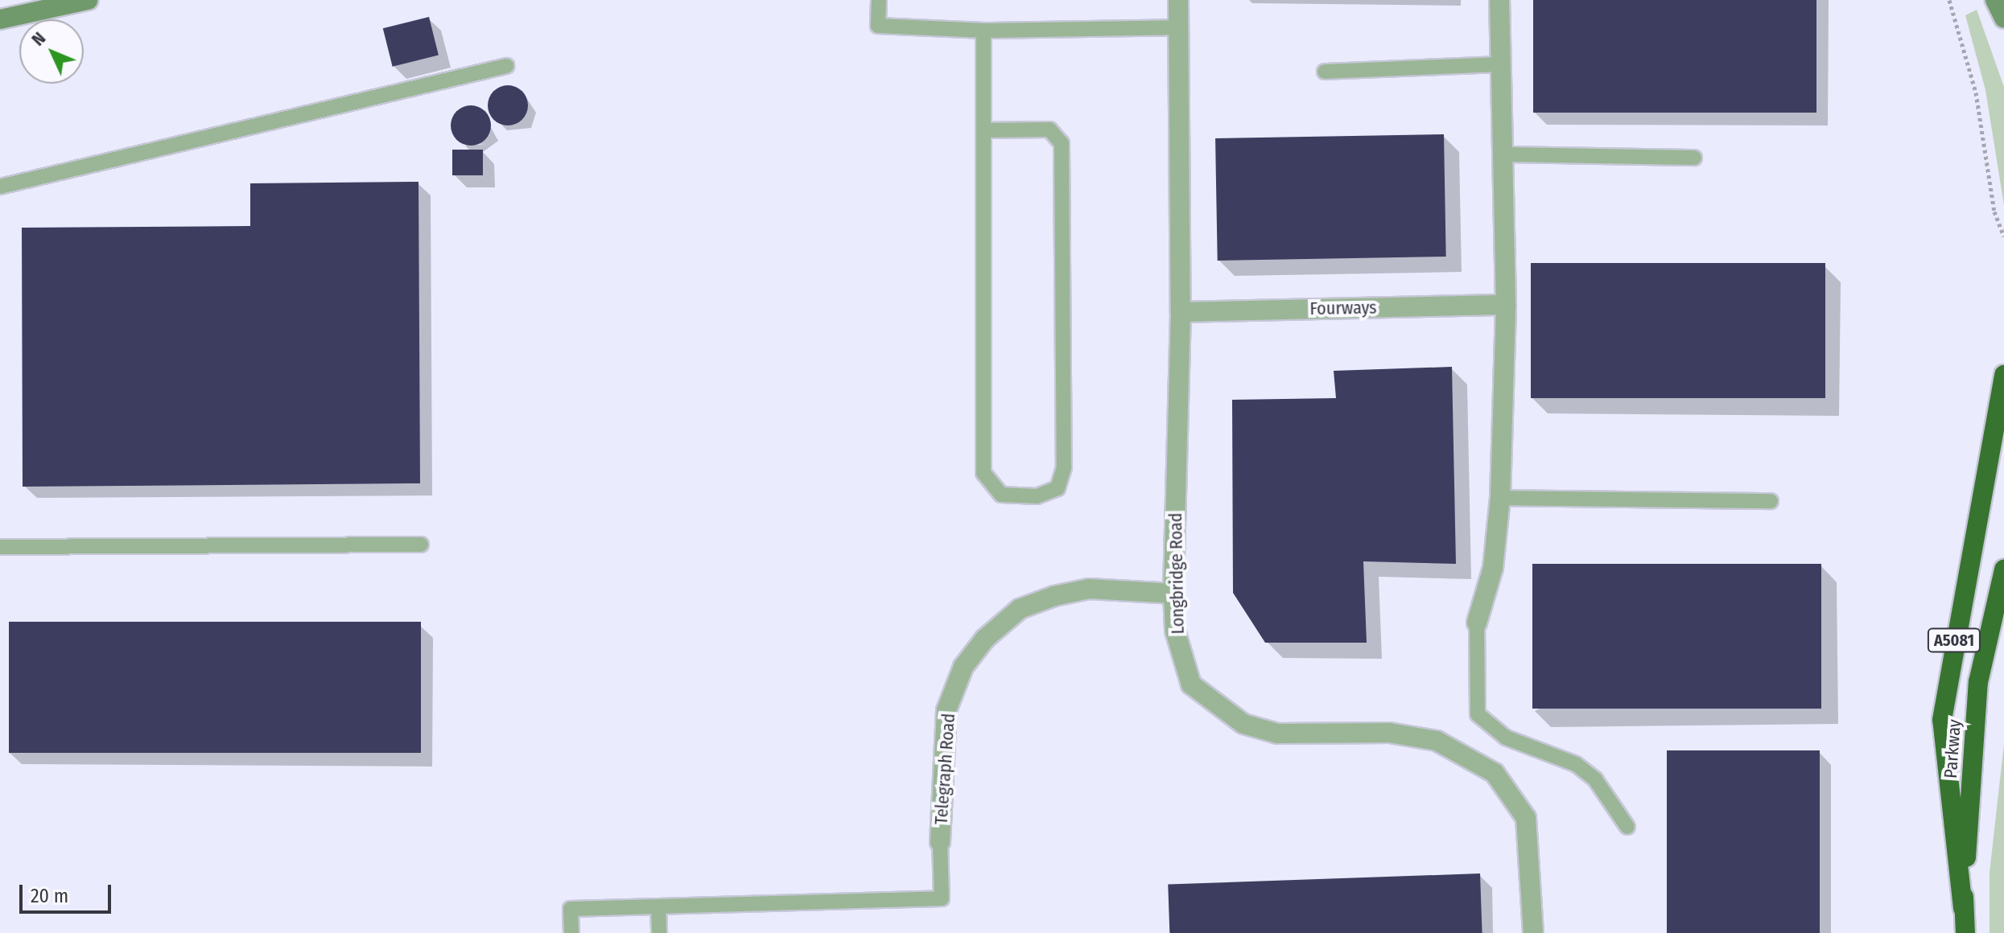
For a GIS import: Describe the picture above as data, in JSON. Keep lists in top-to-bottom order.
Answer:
{
  "streets": {
    "highway": ["A5081", "Parkway"],
    "street": ["Fourways", "Longbridge Road", "Telegraph Road"]
  },
  "crossings": [
    ["Fourways", "Longbridge Road"],
    ["Longbridge Road", "Telegraph Road"],
    ["A5081", "Parkway"]
  ],
  "scale_bar": "20 m",
  "north": "top left"
}
